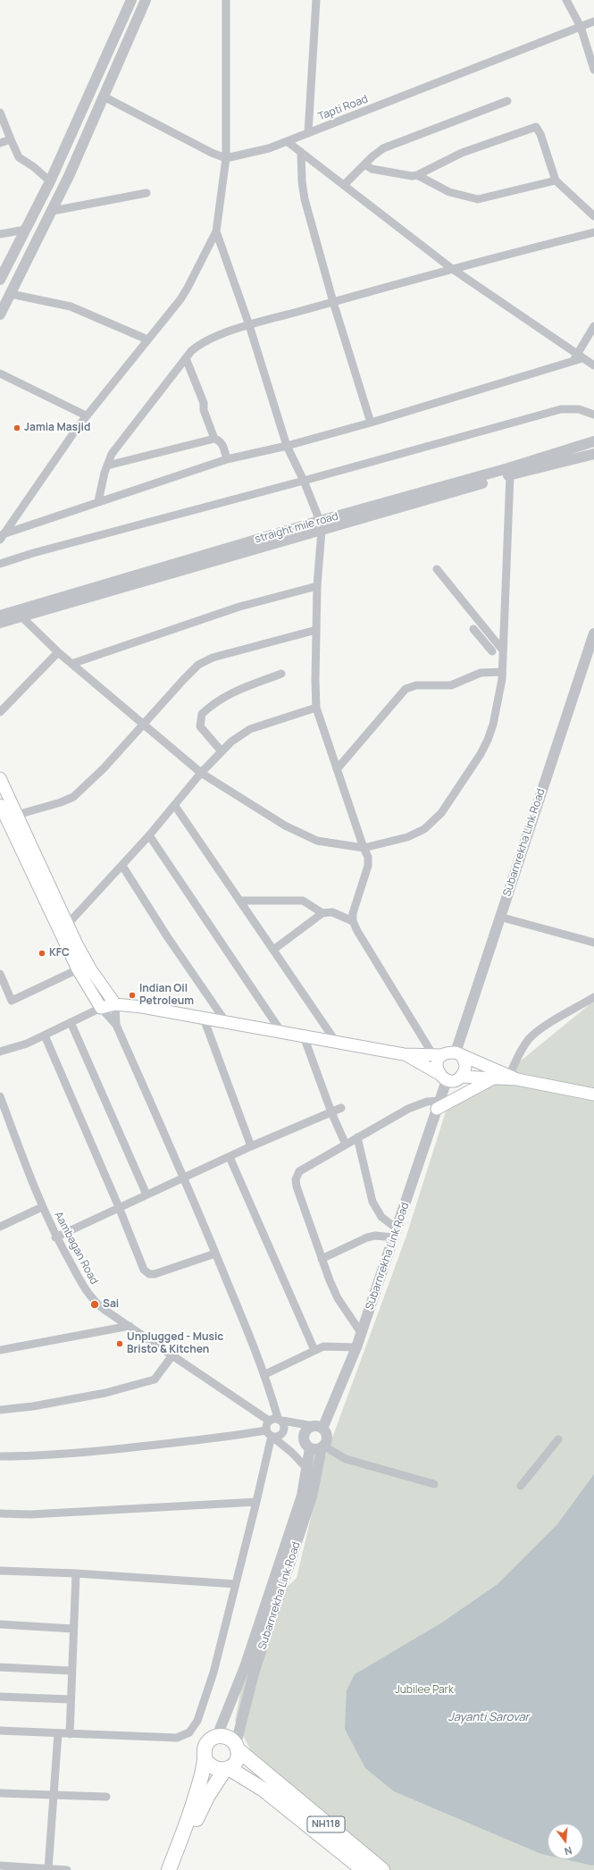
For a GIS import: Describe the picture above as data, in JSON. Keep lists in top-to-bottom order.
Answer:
{
  "streets": {
    "highway": ["NH118"],
    "street": [
      "Tapti Road",
      "straight mile road",
      "Subarnrekha Link Road",
      "Aambagan Road"
    ]
  },
  "crossings": [
    ["Subarnrekha Link Road", "NH118"]
  ],
  "water": ["Jayanti Sarovar"],
  "parks": ["Jubilee Park"],
  "places": [
    "Jamia Masjid",
    "KFC",
    "Indian Oil Petroleum",
    "Sai",
    "Unplugged - Music Bristo & Kitchen"
  ],
  "north": "bottom"
}
